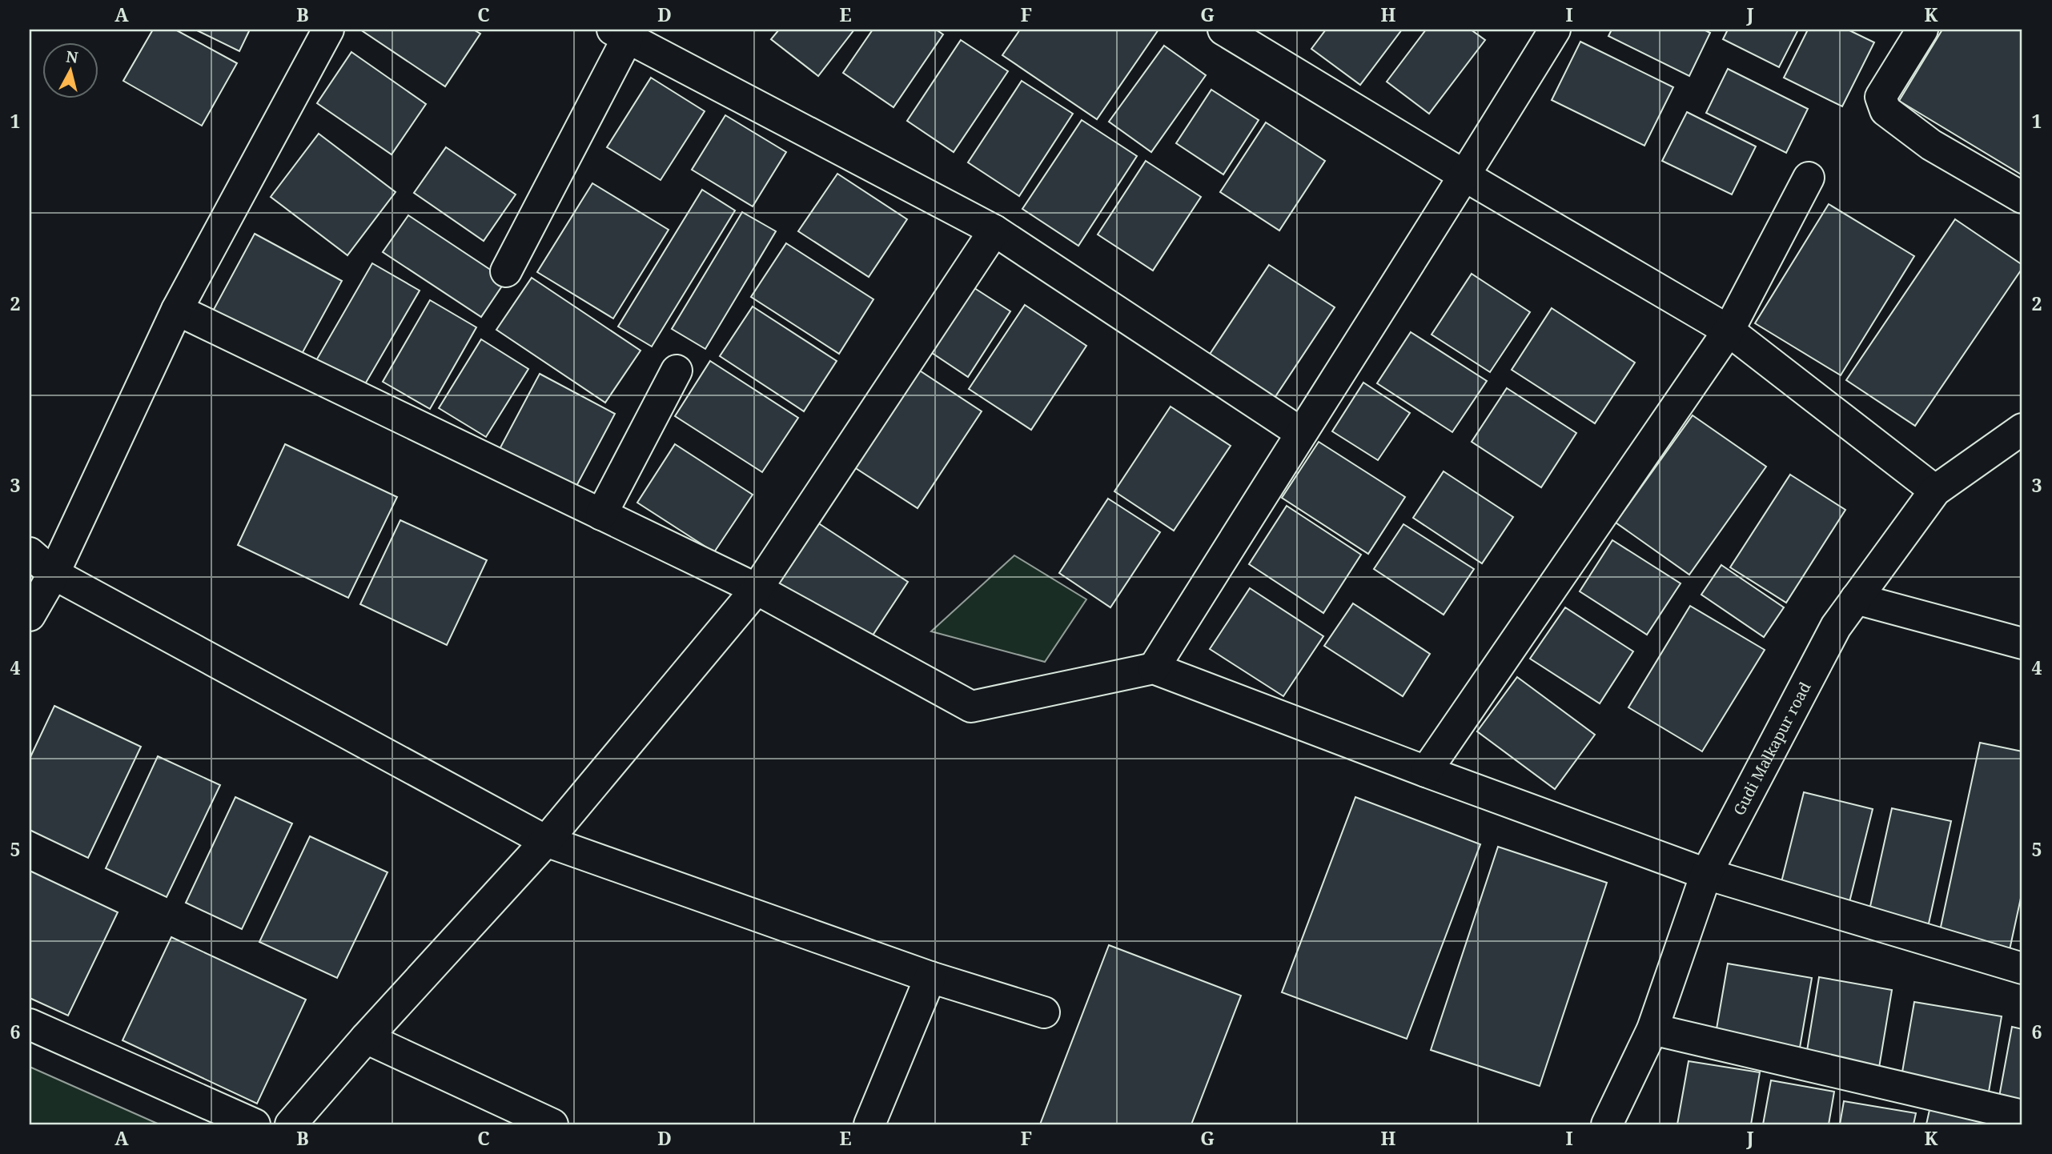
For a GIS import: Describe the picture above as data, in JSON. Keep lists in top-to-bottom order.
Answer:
{
  "streets": {
    "street": ["Gudi Malkapur road"]
  },
  "north": "top",
  "grid": {
    "columns": [
      "A",
      "B",
      "C",
      "D",
      "E",
      "F",
      "G",
      "H",
      "I",
      "J",
      "K"
    ],
    "rows": [
      "1",
      "2",
      "3",
      "4",
      "5",
      "6"
    ]
  }
}
